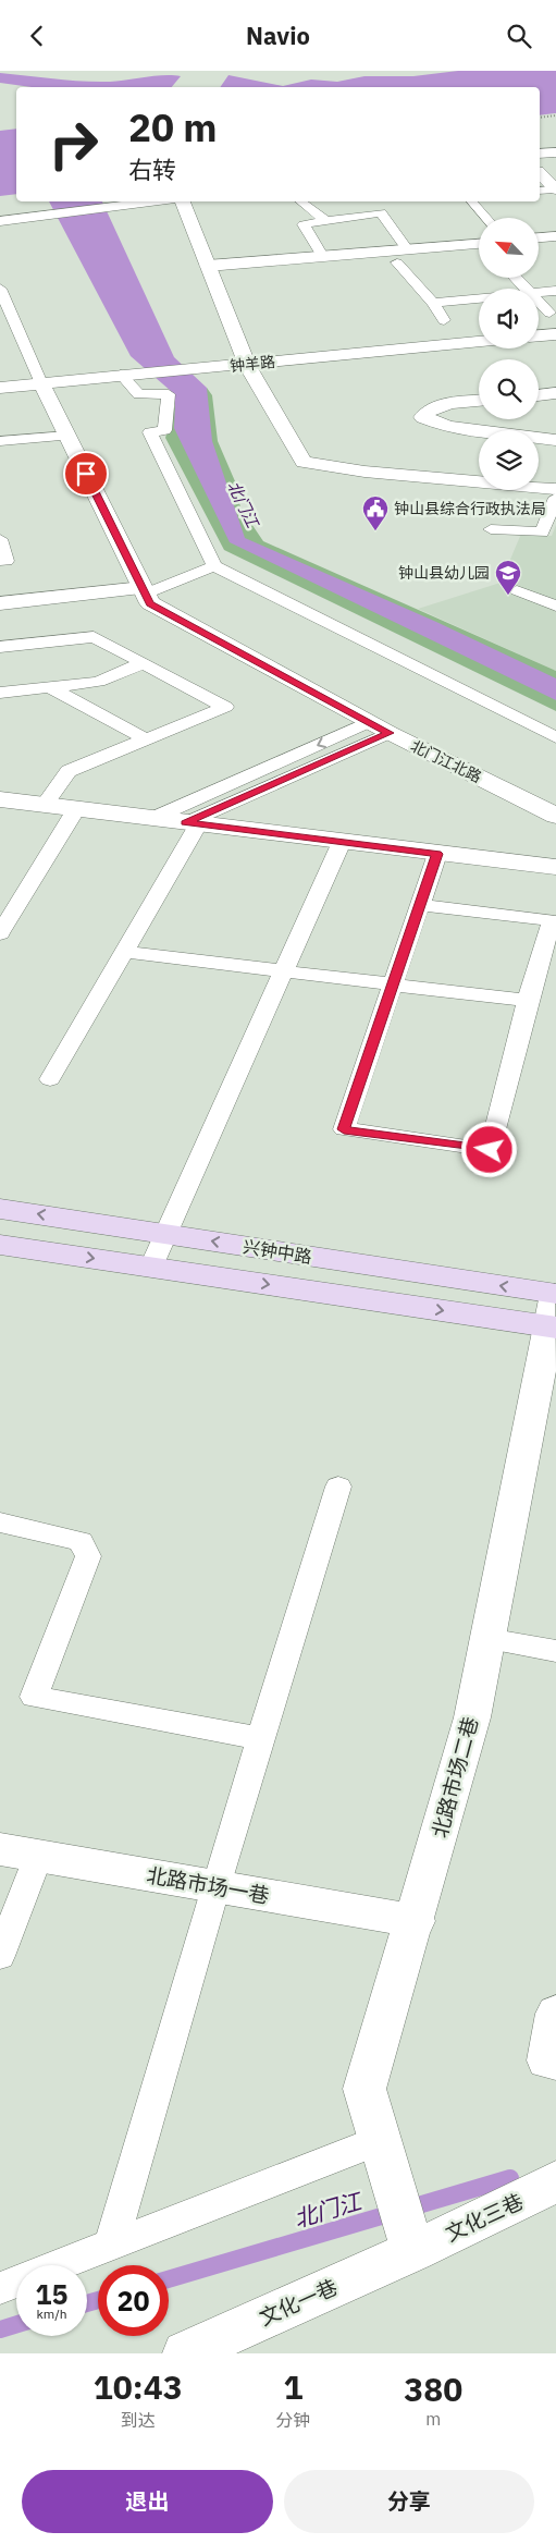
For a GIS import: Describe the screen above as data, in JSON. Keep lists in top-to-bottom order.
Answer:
{
  "streets": {
    "main road": ["兴钟中路"],
    "street": [
      "钟羊路",
      "北门江北路",
      "北路市场二巷",
      "北路市场一巷",
      "文化三巷",
      "文化一巷"
    ]
  },
  "crossings": [
    ["钟羊路", "北门江北路"],
    ["兴钟中路", "北路市场二巷"],
    ["北路市场二巷", "北路市场一巷"],
    ["北路市场二巷", "文化三巷"],
    ["北路市场二巷", "文化一巷"],
    ["文化三巷", "文化一巷"]
  ],
  "water": ["北门江"],
  "places": {
    "public building": ["钟山县综合行政执法局"],
    "school or university": ["钟山县幼儿园"]
  },
  "north": "top left",
  "page": {
    "header": "Navio",
    "turn": ["20 m", "右转"],
    "speed": "15 km/h",
    "limit": "20",
    "eta": [
      "10:43",
      "到达",
      "1",
      "分钟",
      "380",
      "m"
    ],
    "buttons": ["退出", "分享"]
  }
}
